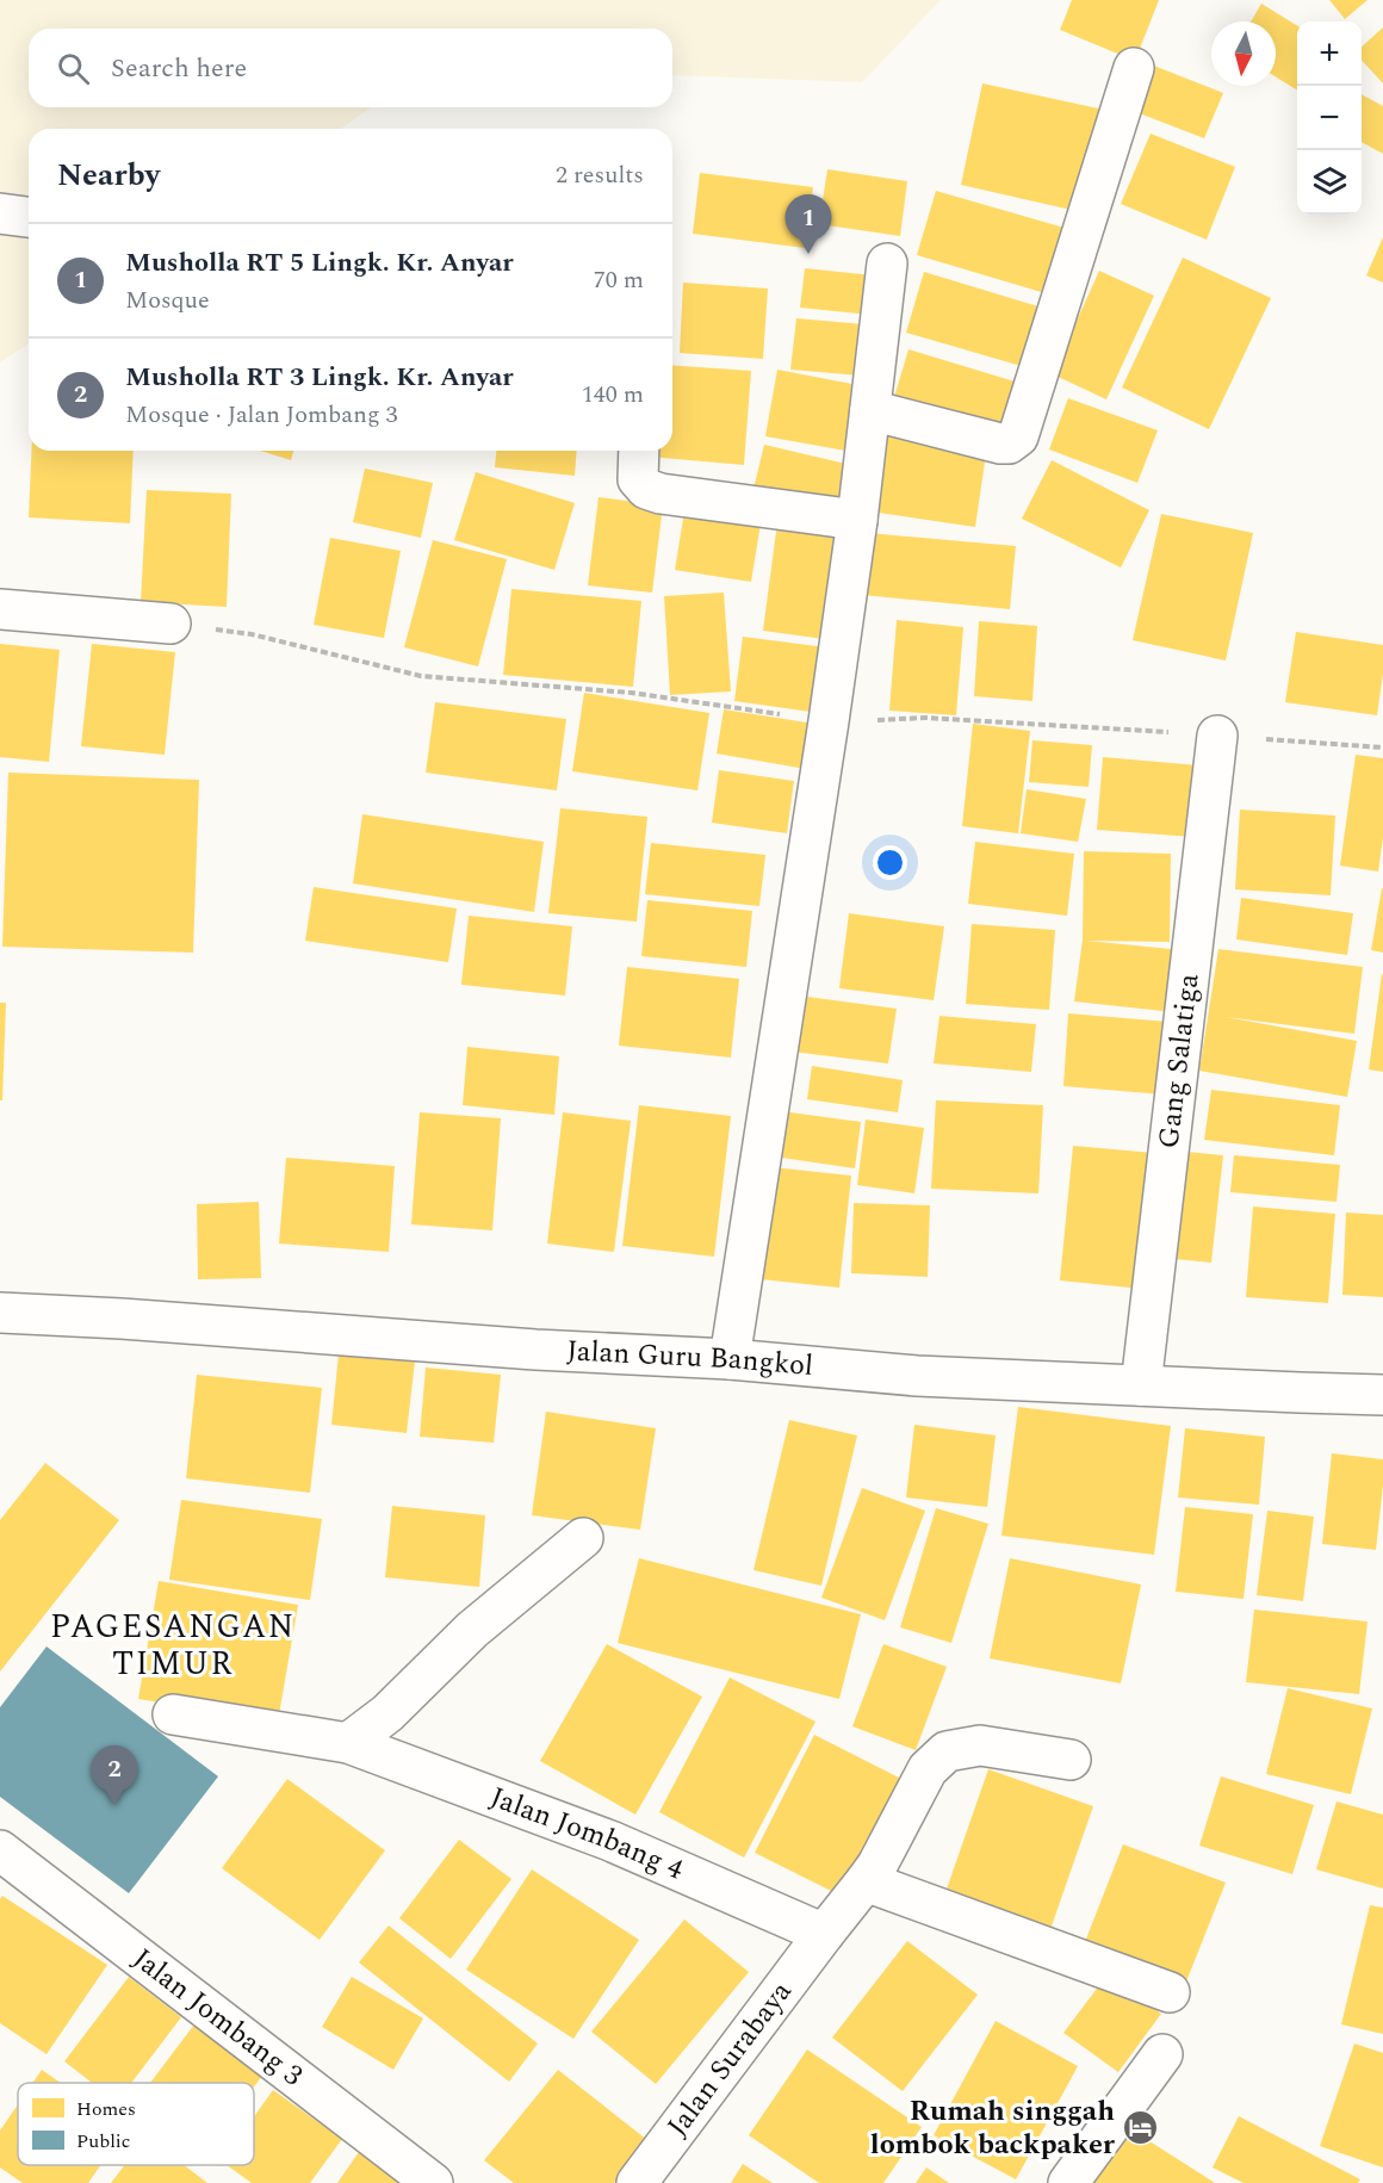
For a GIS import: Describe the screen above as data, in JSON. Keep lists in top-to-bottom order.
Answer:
{
  "streets": {
    "street": [
      "Gang Salatiga",
      "Jalan Guru Bangkol",
      "Jalan Jombang 4",
      "Jalan Jombang 3",
      "Jalan Surabaya"
    ]
  },
  "crossings": [
    ["Gang Salatiga", "Jalan Guru Bangkol"],
    ["Jalan Jombang 4", "Jalan Surabaya"]
  ],
  "districts": ["PAGESANGAN TIMUR"],
  "places": {
    "hotel": ["Rumah singgah lombok backpaker"]
  },
  "legend": ["Homes", "Public"],
  "north": "bottom",
  "page": {
    "map_buttons": ["+", "−"],
    "search": "Search here",
    "heading": ["Nearby", "2 results"],
    "pins": ["1", "2"],
    "list": [
      {
        "mark": "1",
        "name": "Musholla RT 5 Lingk. Kr. Anyar",
        "note": "Mosque",
        "value": "70 m"
      },
      {
        "mark": "2",
        "name": "Musholla RT 3 Lingk. Kr. Anyar",
        "note": "Mosque · Jalan Jombang 3",
        "value": "140 m"
      }
    ]
  }
}
